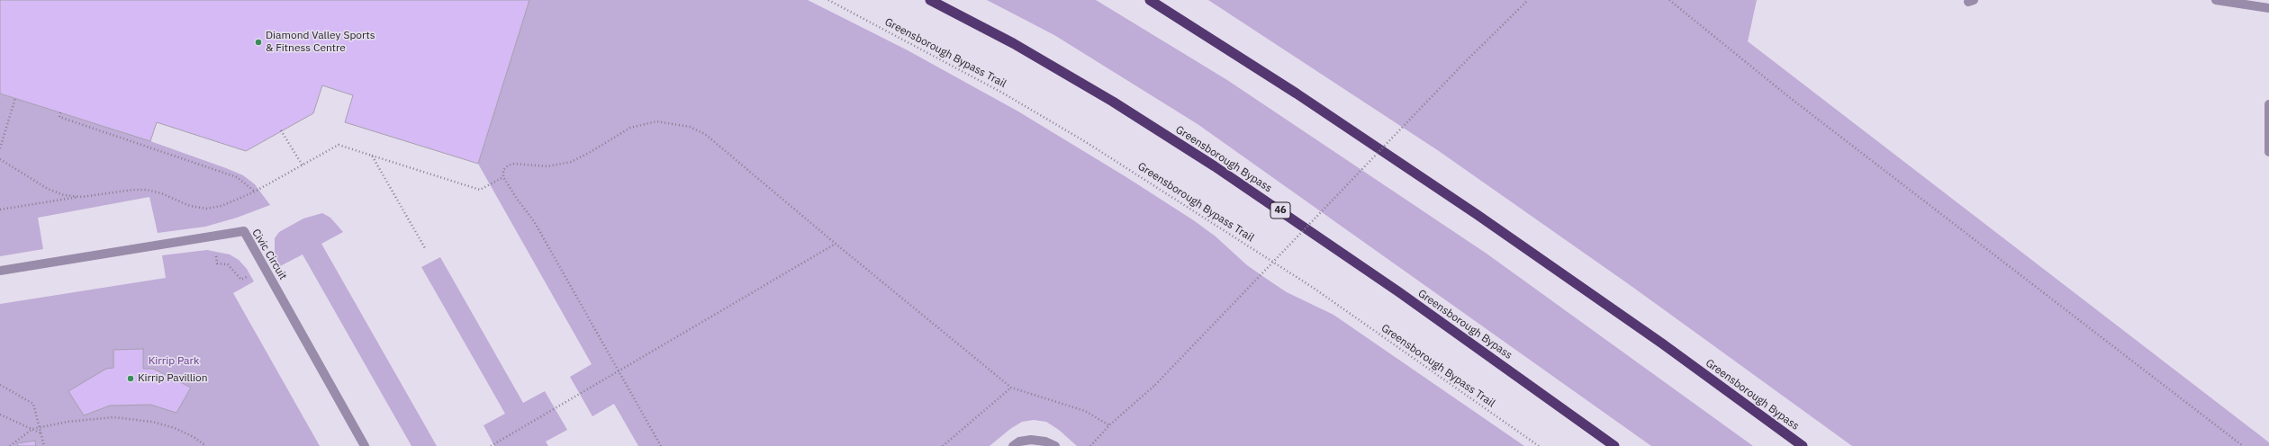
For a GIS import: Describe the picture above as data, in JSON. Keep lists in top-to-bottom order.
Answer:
{
  "streets": {
    "highway": ["Greensborough Bypass", "46"],
    "street": ["Civic Circuit"],
    "path": ["Greensborough Bypass Trail"]
  },
  "parks": ["Kirrip Park"],
  "places": ["Diamond Valley Sports & Fitness Centre", "Kirrip Pavillion"]
}
